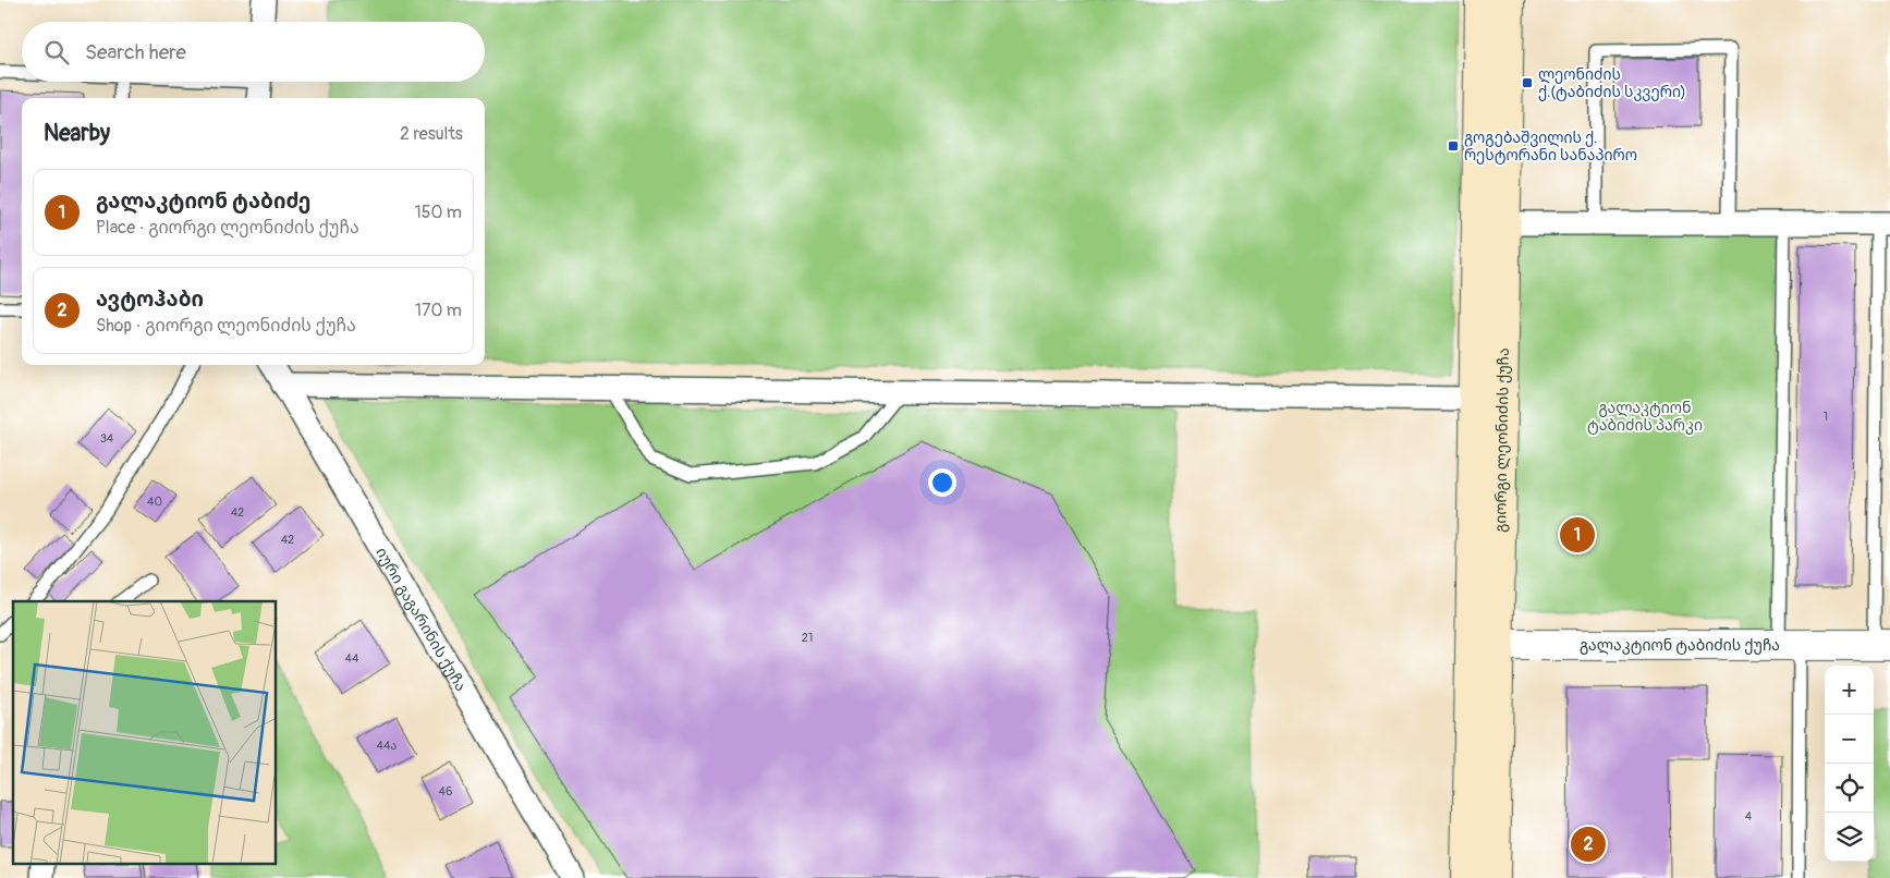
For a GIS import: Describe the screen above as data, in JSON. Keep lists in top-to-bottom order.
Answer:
{
  "streets": {
    "main road": ["გიორგი ლეონიძის ქუჩა"],
    "street": ["იური გაგარინის ქუჩა", "გალაკტიონ ტაბიძის ქუჩა"]
  },
  "crossings": [
    ["გიორგი ლეონიძის ქუჩა", "გალაკტიონ ტაბიძის ქუჩა"]
  ],
  "parks": ["გალაკტიონ ტაბიძის პარკი"],
  "places": {
    "transit": ["ლეონიძის ქ.(ტაბიძის სკვერი)", "გოგებაშვილის ქ. რესტორანი სანაპირო"]
  },
  "house_numbers": [
    "1",
    "34",
    "40",
    "42",
    "42",
    "21",
    "44",
    "44ა",
    "46",
    "4"
  ],
  "page": {
    "search": "Search here",
    "heading": ["Nearby", "2 results"],
    "list": [
      {
        "mark": "1",
        "name": "გალაკტიონ ტაბიძე",
        "note": "Place · გიორგი ლეონიძის ქუჩა",
        "value": "150 m"
      },
      {
        "mark": "2",
        "name": "ავტოჰაბი",
        "note": "Shop · გიორგი ლეონიძის ქუჩა",
        "value": "170 m"
      }
    ],
    "pins": ["1", "2"],
    "map_buttons": ["+", "−"]
  }
}
